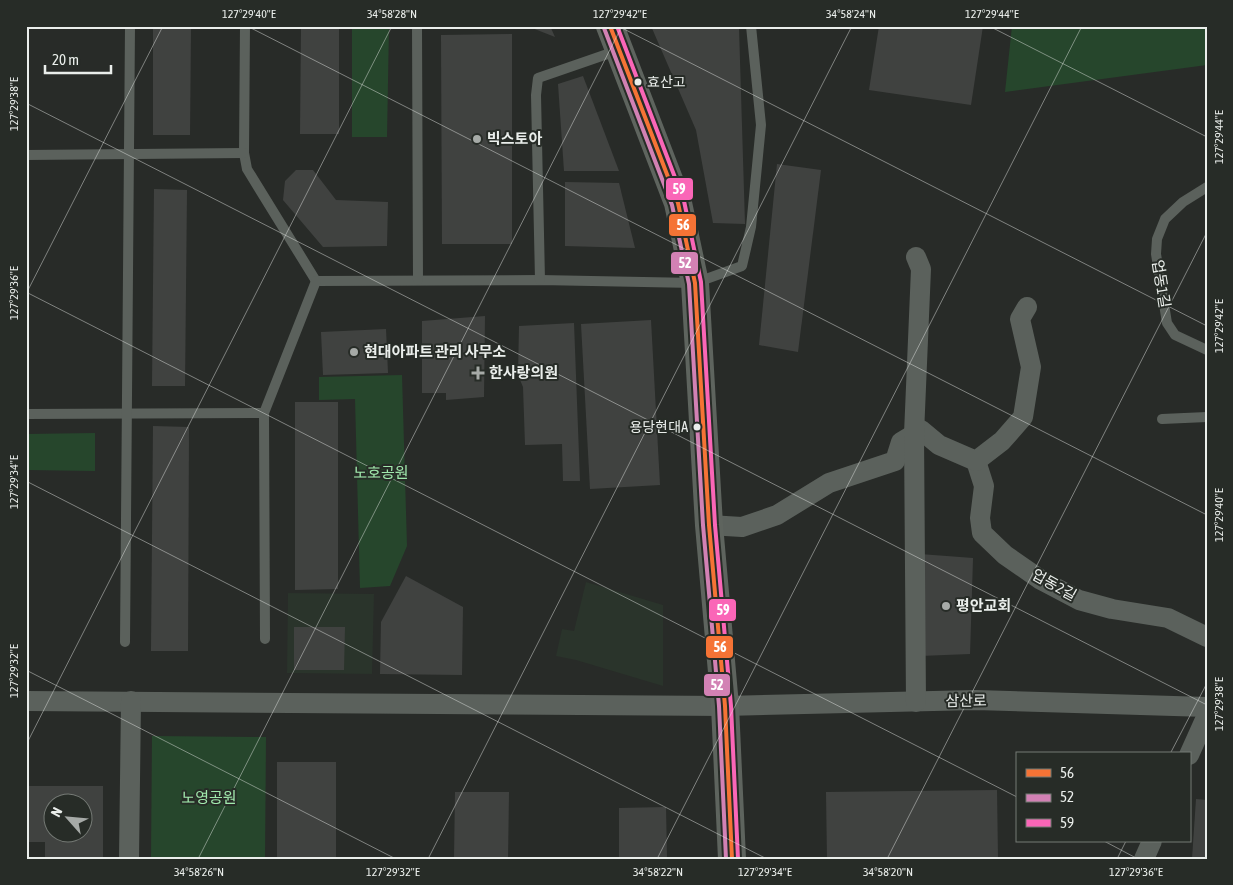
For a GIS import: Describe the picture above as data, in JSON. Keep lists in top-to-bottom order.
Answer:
{
  "streets": {
    "street": ["업동2길", "삼산로"],
    "lane": ["업동1길"]
  },
  "parks": ["노호공원", "노영공원"],
  "places": {
    "other": [
      "효산고",
      "빅스토아",
      "현대아파트 관리 사무소",
      "용당현대A",
      "평안교회"
    ],
    "health": ["한사랑의원"]
  },
  "lines": ["transit line 56", "transit line 59", "transit line 52"],
  "legend": ["56", "52", "59"],
  "scale_bar": "20 m",
  "north": "top left",
  "coordinates": [
    "127°29'40\"E",
    "34°58'28\"N",
    "127°29'42\"E",
    "34°58'24\"N",
    "127°29'44\"E",
    "127°29'38\"E",
    "127°29'36\"E",
    "127°29'34\"E",
    "127°29'32\"E",
    "34°58'26\"N",
    "34°58'22\"N",
    "34°58'20\"N"
  ]
}
